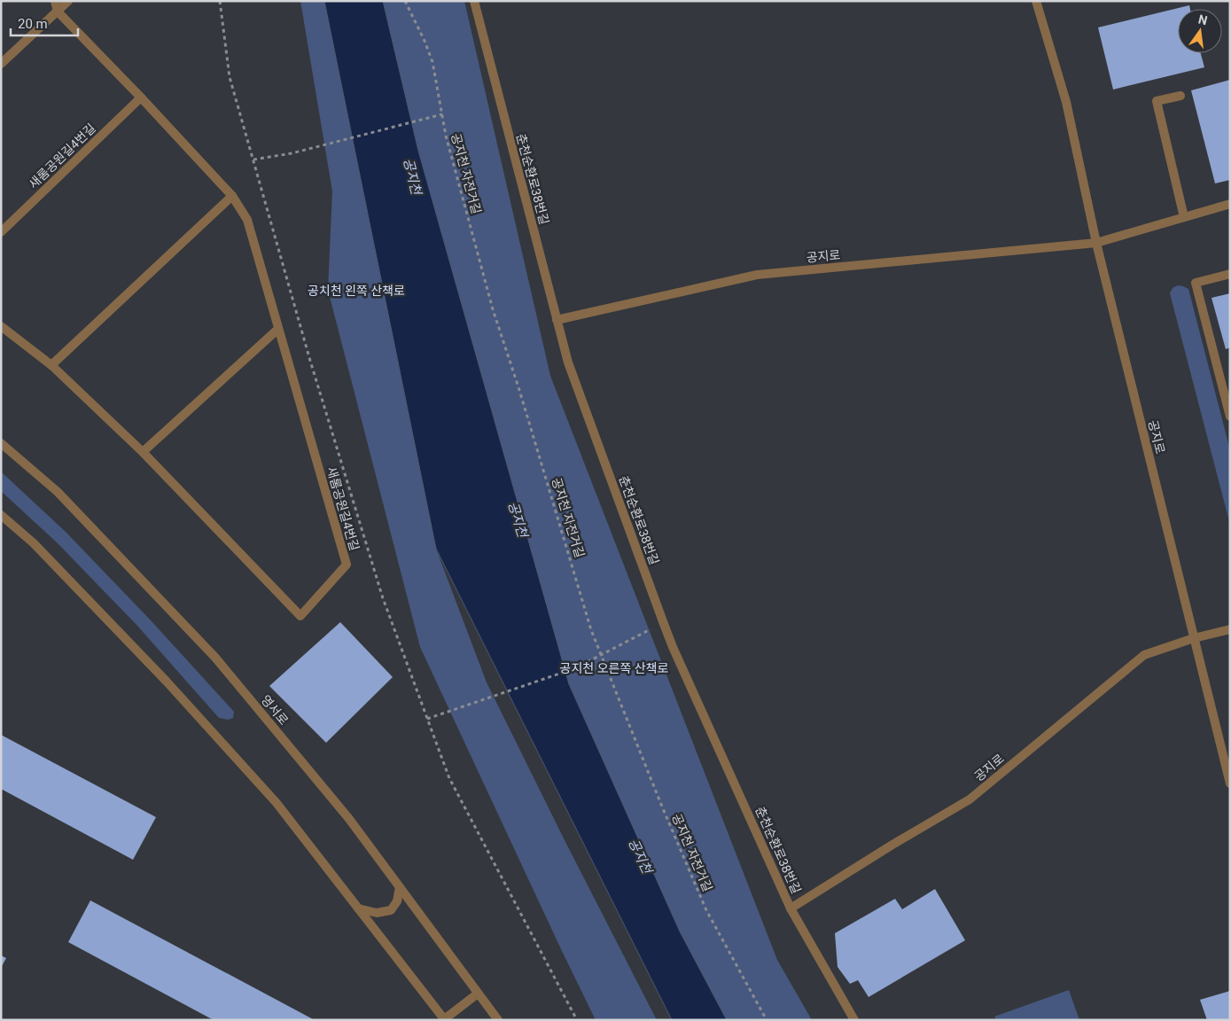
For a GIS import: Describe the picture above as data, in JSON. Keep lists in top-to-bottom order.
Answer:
{
  "streets": {
    "street": [
      "새롬공원길4번길",
      "춘천순환로38번길",
      "공지로",
      "영서로"
    ],
    "path": ["공지천 자전거길"]
  },
  "crossings": [
    ["춘천순환로38번길", "공지로"]
  ],
  "water": ["공지천"],
  "parks": ["공치천 왼쪽 산책로", "공지천 오른쪽 산책로"],
  "scale_bar": "20 m",
  "north": "top"
}
